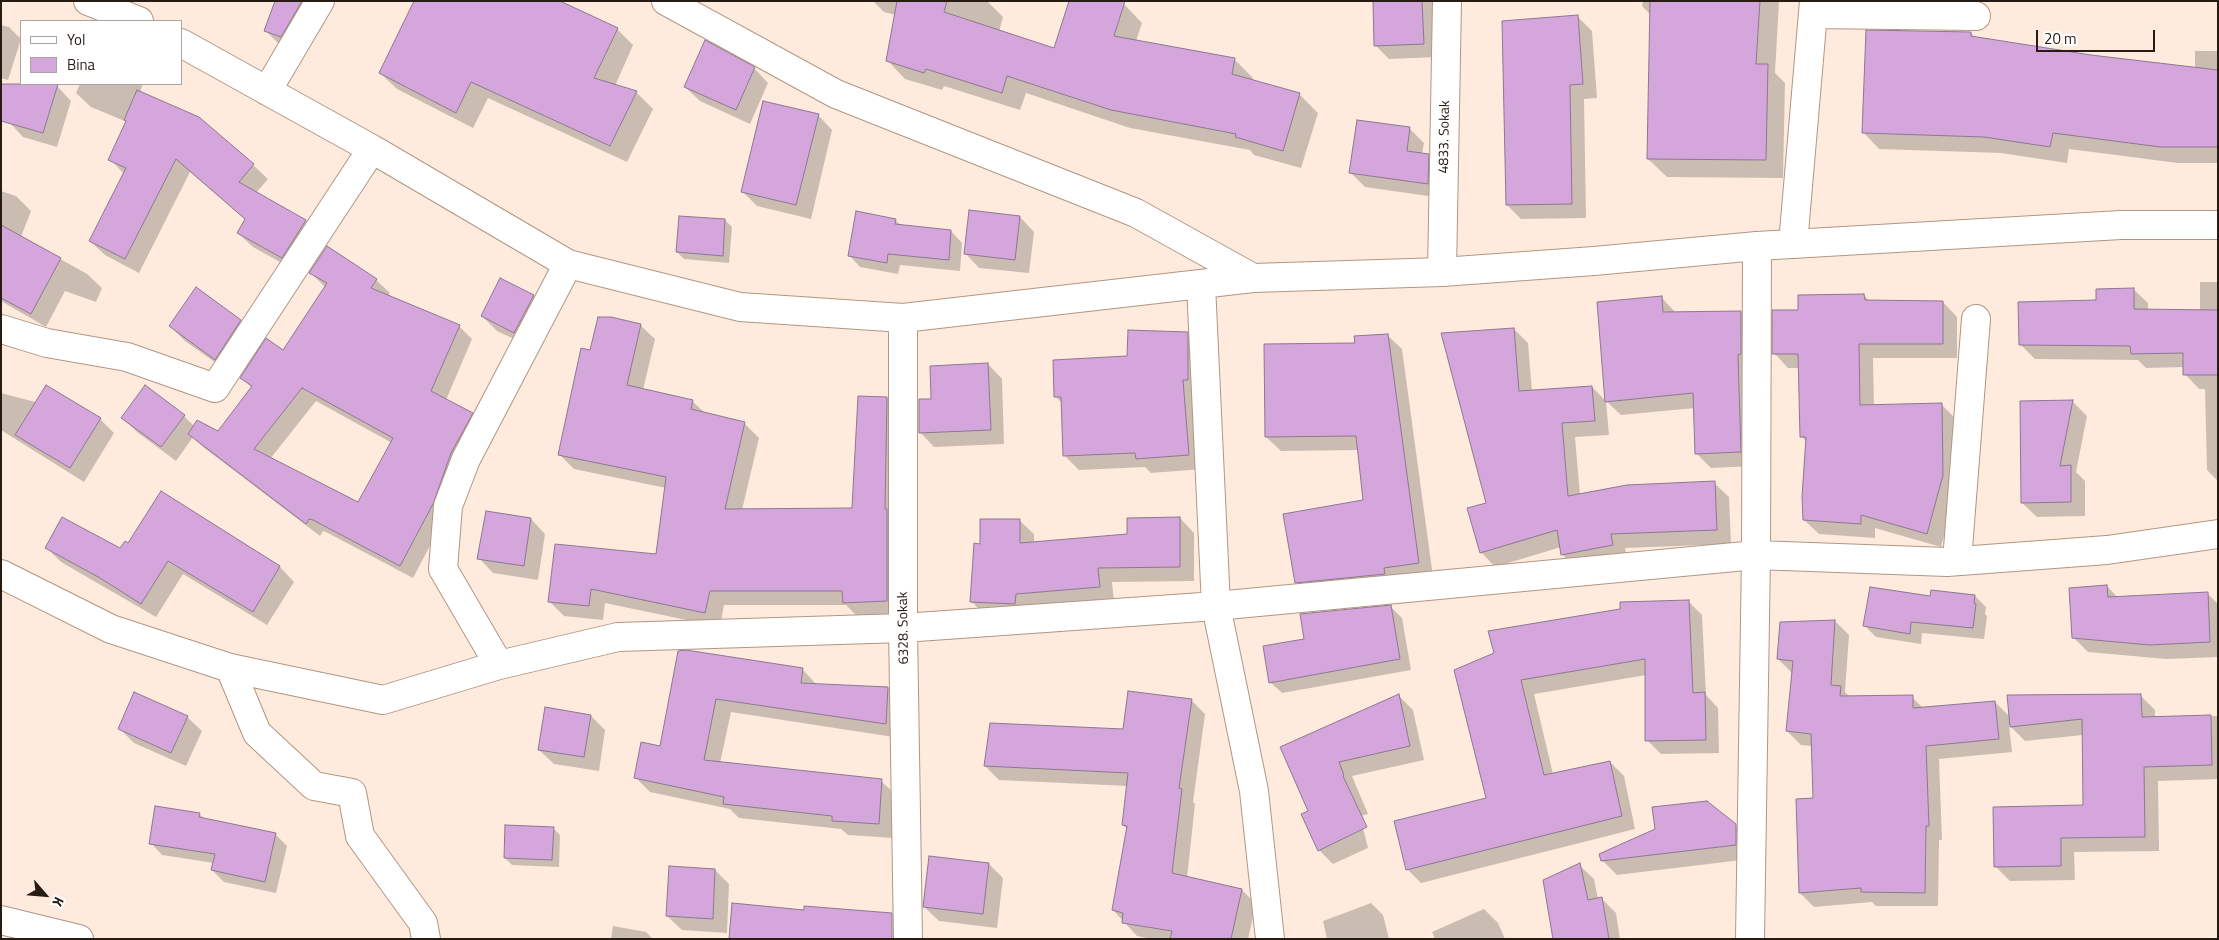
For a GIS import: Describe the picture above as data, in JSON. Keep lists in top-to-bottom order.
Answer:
{
  "streets": {
    "street": ["4833. Sokak", "6328. Sokak"]
  },
  "legend": ["Yol", "Bina"],
  "scale_bar": "20 m",
  "north": "bottom right"
}
